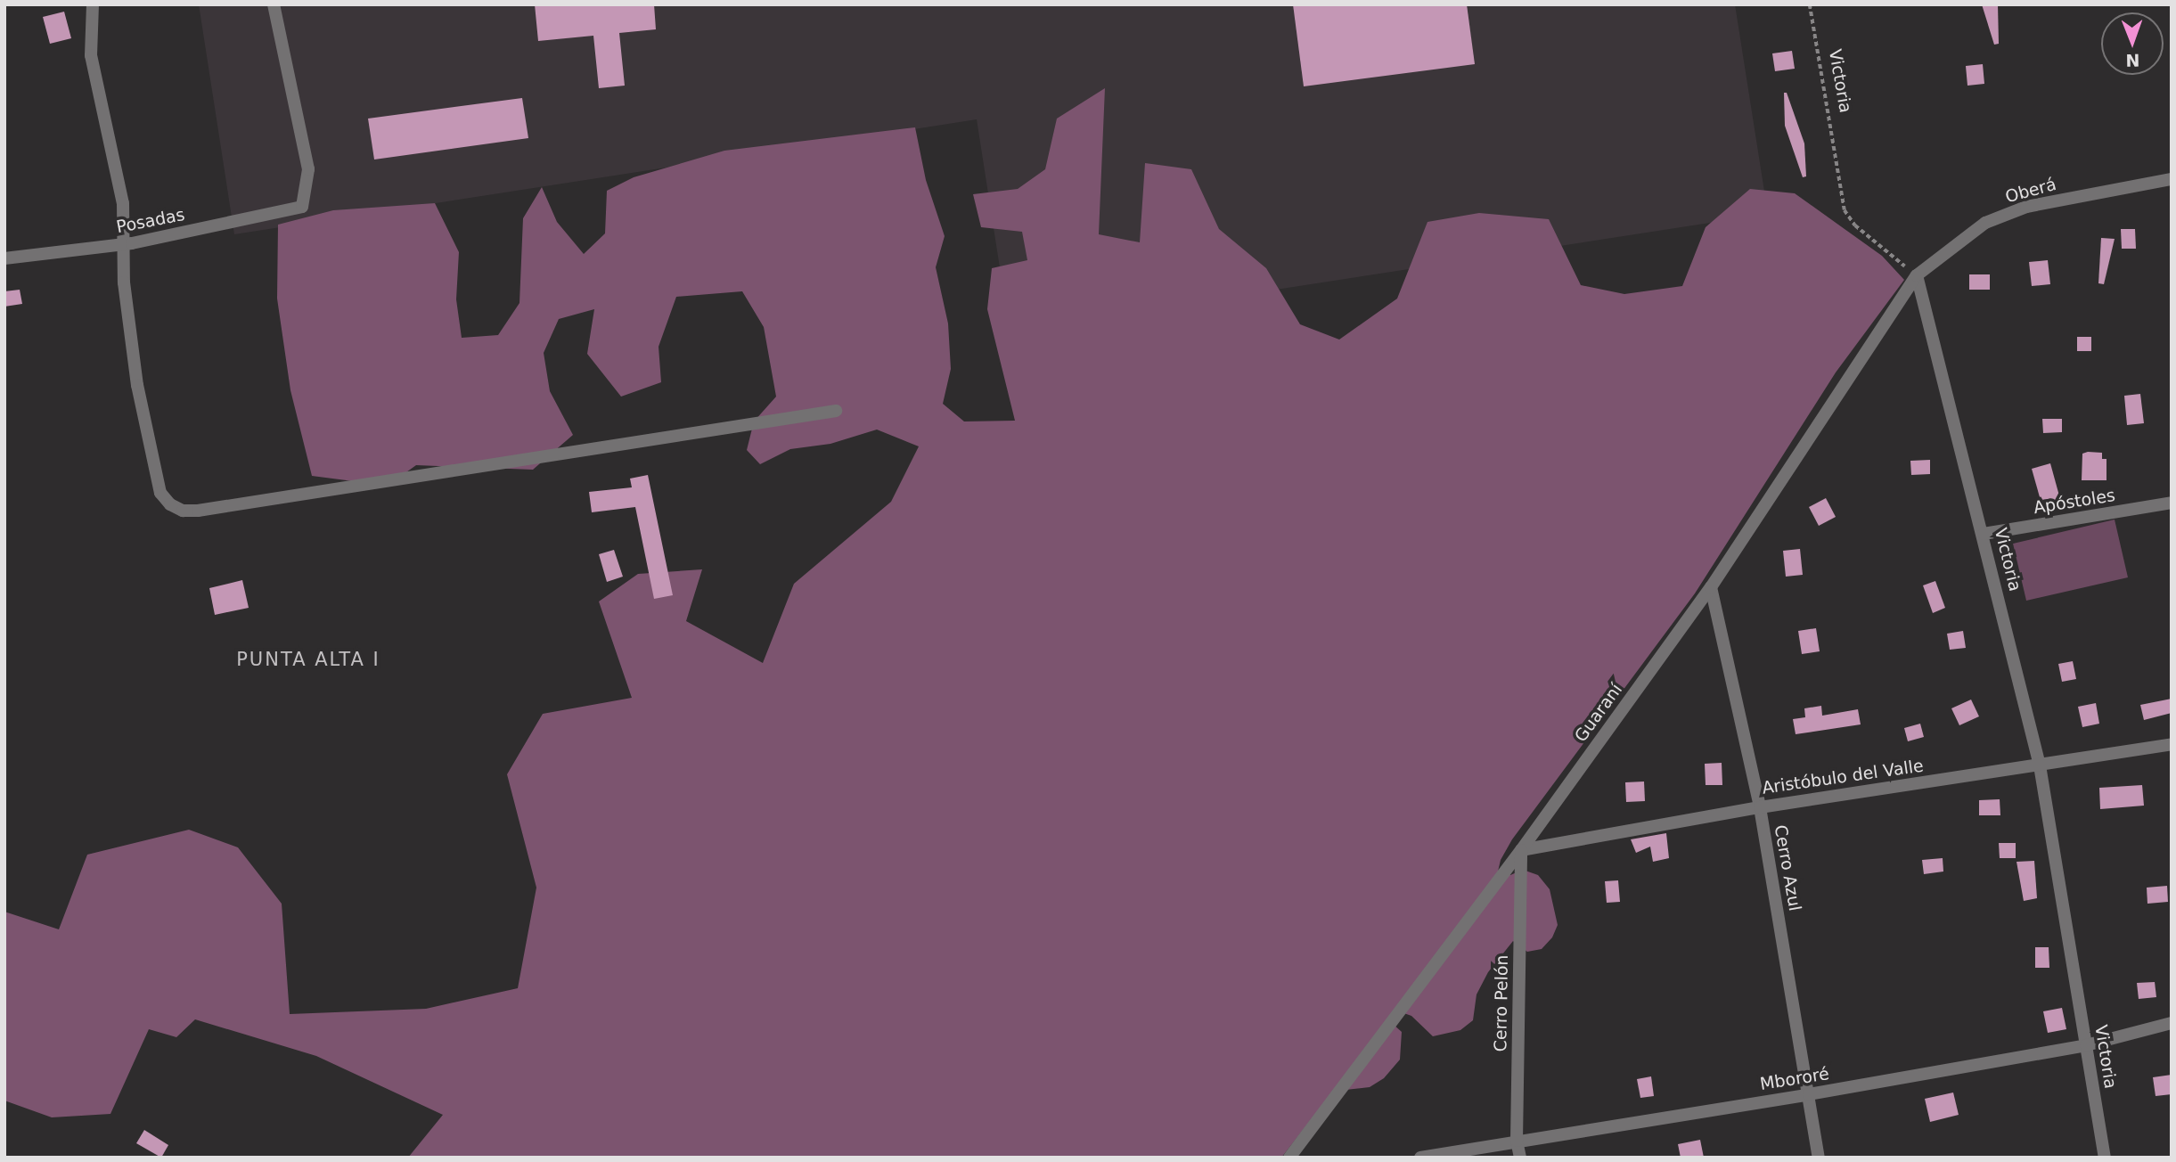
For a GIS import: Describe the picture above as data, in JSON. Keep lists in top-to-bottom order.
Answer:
{
  "streets": {
    "street": [
      "Victoria",
      "Oberá",
      "Posadas",
      "Apóstoles",
      "Guaraní",
      "Aristóbulo del Valle",
      "Cerro Azul",
      "Cerro Pelón",
      "Mbororé"
    ]
  },
  "crossings": [
    ["Victoria", "Oberá"],
    ["Victoria", "Apóstoles"],
    ["Victoria", "Guaraní"],
    ["Victoria", "Aristóbulo del Valle"],
    ["Victoria", "Mbororé"],
    ["Oberá", "Guaraní"],
    ["Guaraní", "Aristóbulo del Valle"],
    ["Guaraní", "Cerro Azul"],
    ["Guaraní", "Cerro Pelón"],
    ["Aristóbulo del Valle", "Cerro Azul"],
    ["Aristóbulo del Valle", "Cerro Pelón"],
    ["Cerro Azul", "Mbororé"],
    ["Cerro Pelón", "Mbororé"]
  ],
  "districts": ["PUNTA ALTA I"],
  "north": "bottom"
}
